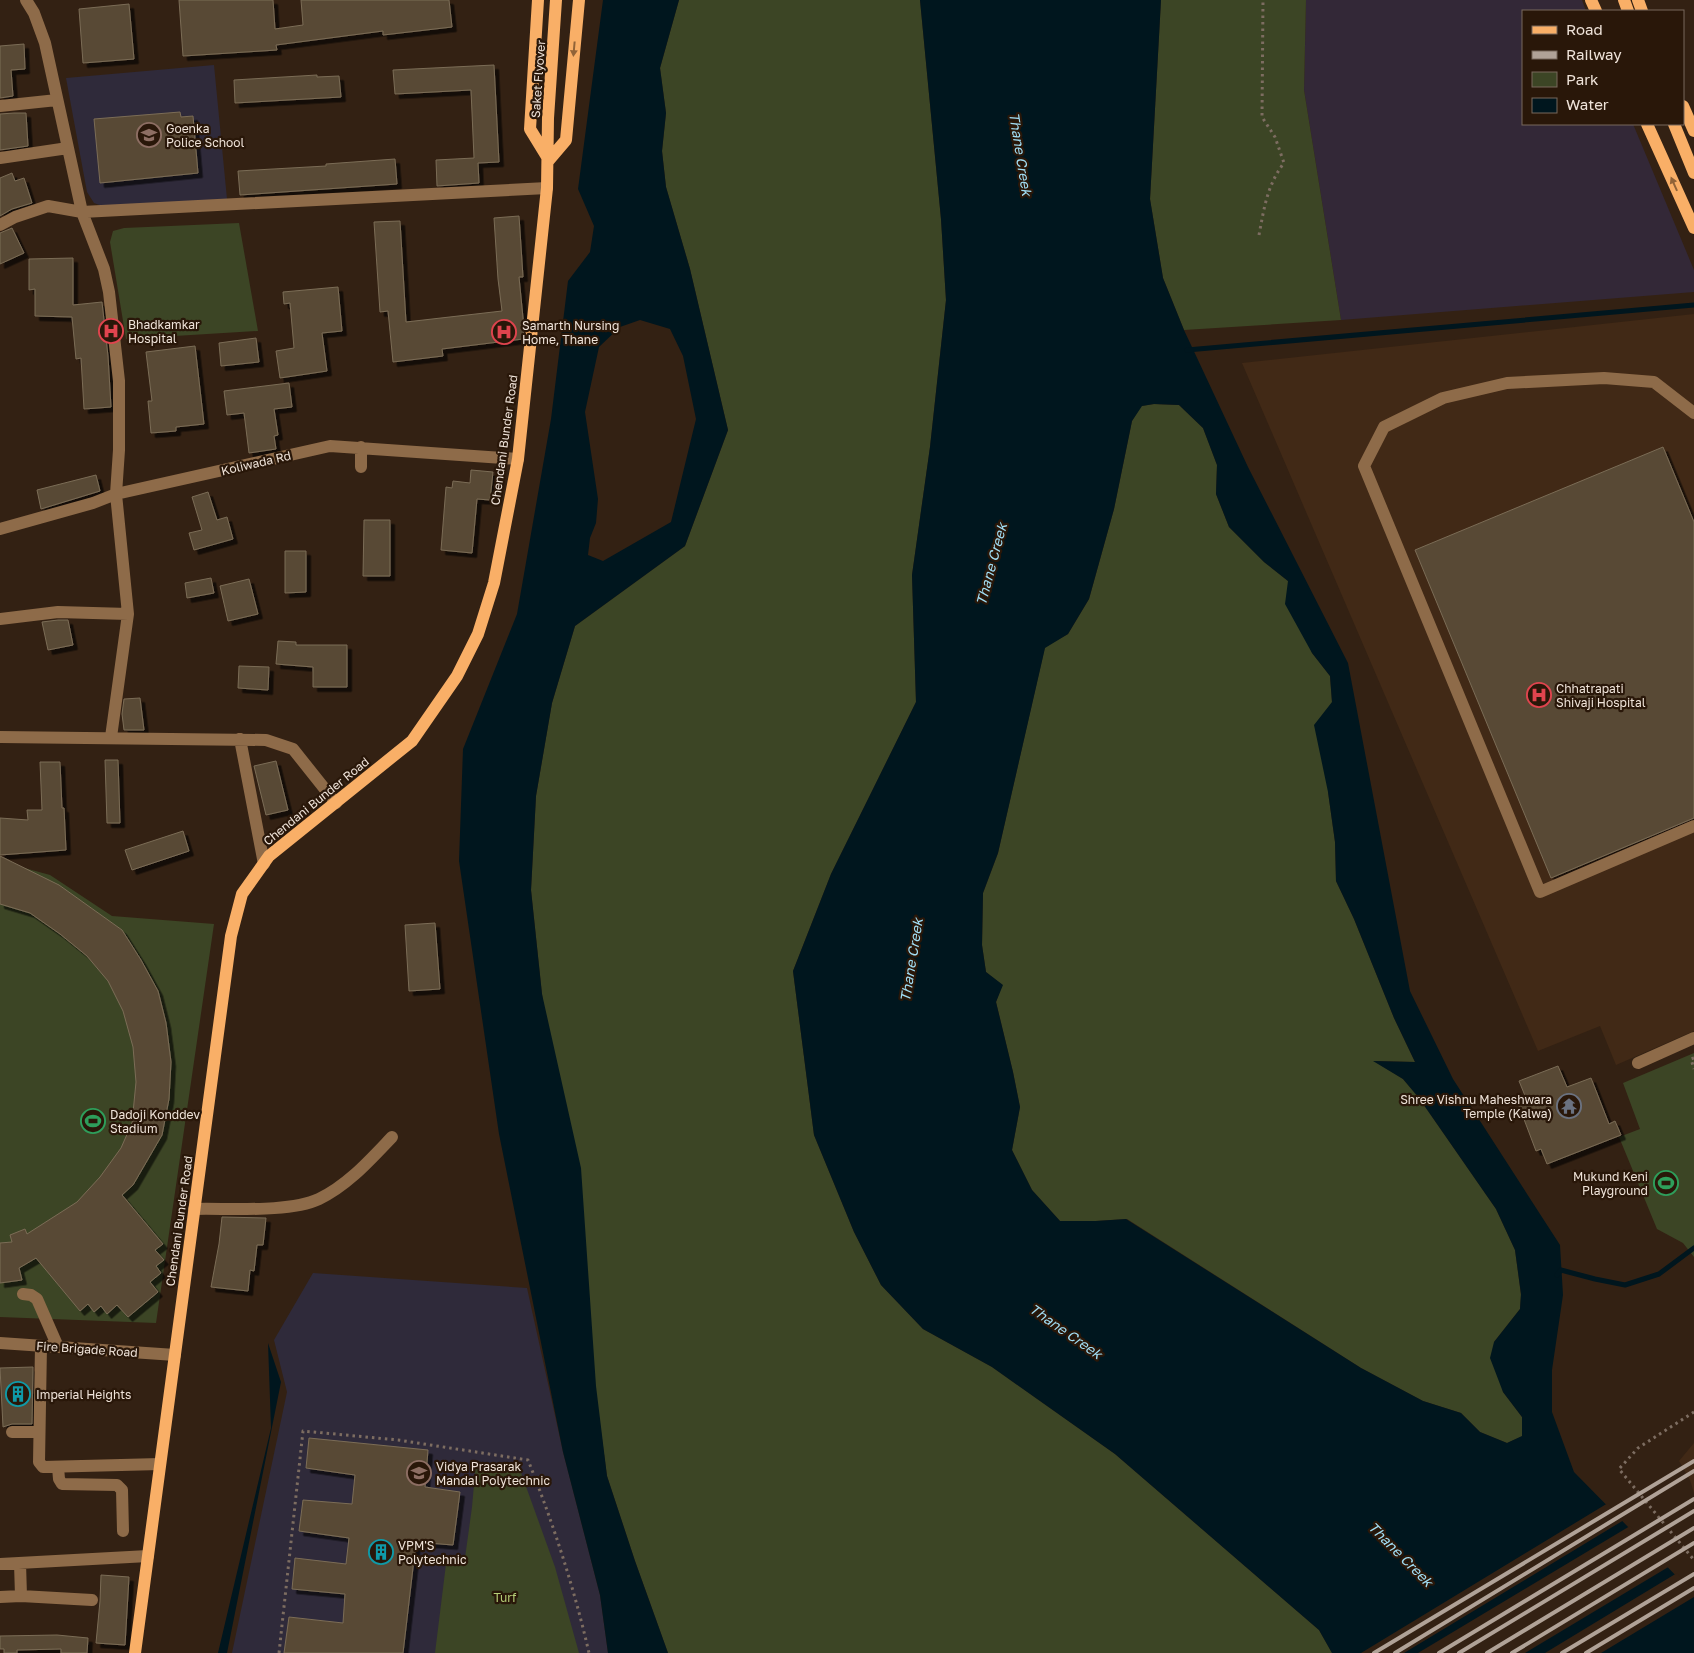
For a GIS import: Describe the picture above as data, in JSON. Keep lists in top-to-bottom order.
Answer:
{
  "streets": {
    "main road": ["Saket Flyover", "Chendani Bunder Road"],
    "street": ["Koliwada Rd", "Fire Brigade Road"]
  },
  "crossings": [
    ["Saket Flyover", "Chendani Bunder Road"],
    ["Chendani Bunder Road", "Koliwada Rd"],
    ["Chendani Bunder Road", "Fire Brigade Road"]
  ],
  "water": ["Thane Creek"],
  "parks": ["Turf"],
  "places": {
    "school or university": ["Goenka Police School", "Vidya Prasarak Mandal Polytechnic"],
    "hospital": ["Bhadkamkar Hospital", "Samarth Nursing Home, Thane", "Chhatrapati Shivaji Hospital"],
    "temple": ["Shree Vishnu Maheshwara Temple (Kalwa)"],
    "sports": ["Dadoji Konddev Stadium", "Mukund Keni Playground"],
    "building": ["Imperial Heights", "VPM'S Polytechnic"]
  },
  "legend": [
    "Road",
    "Railway",
    "Park",
    "Water"
  ]
}
